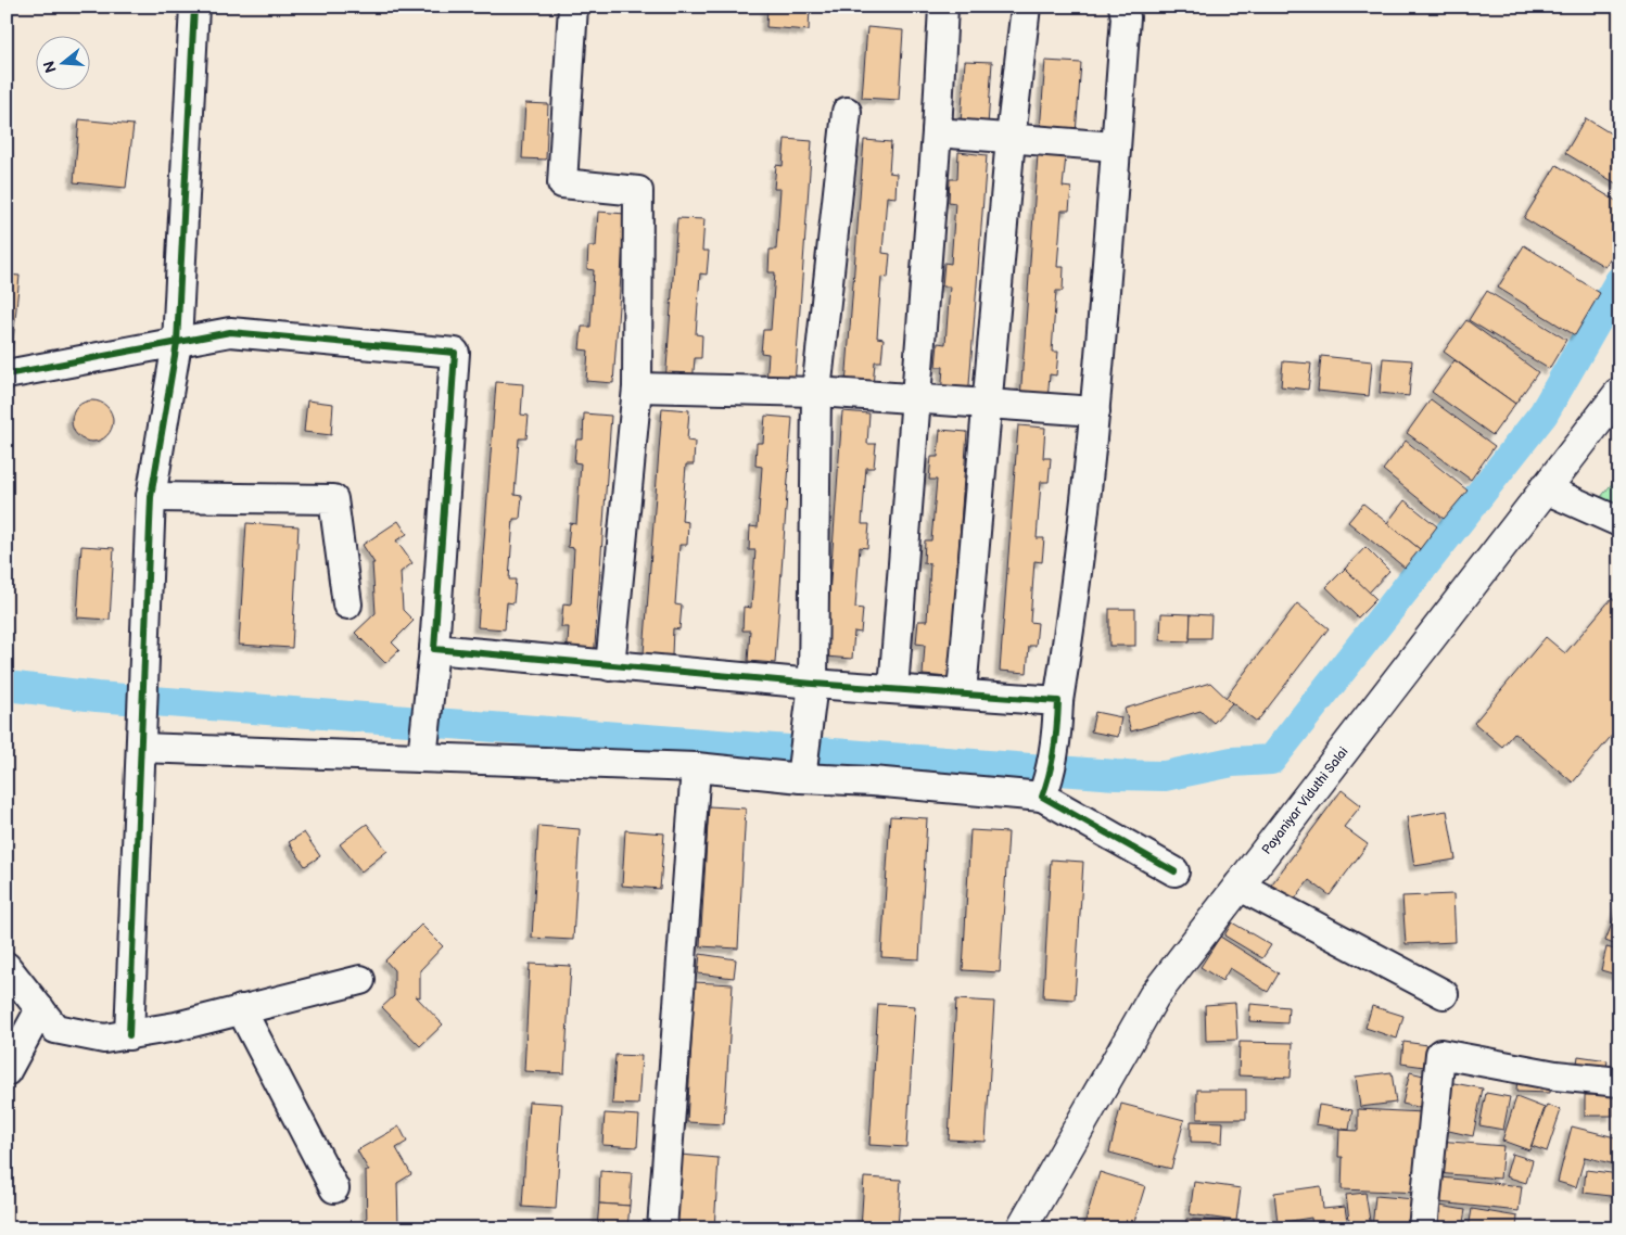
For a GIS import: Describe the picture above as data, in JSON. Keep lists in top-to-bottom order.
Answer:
{
  "streets": {
    "main road": ["Payaniyar Viduthi Salai"]
  },
  "north": "left"
}
